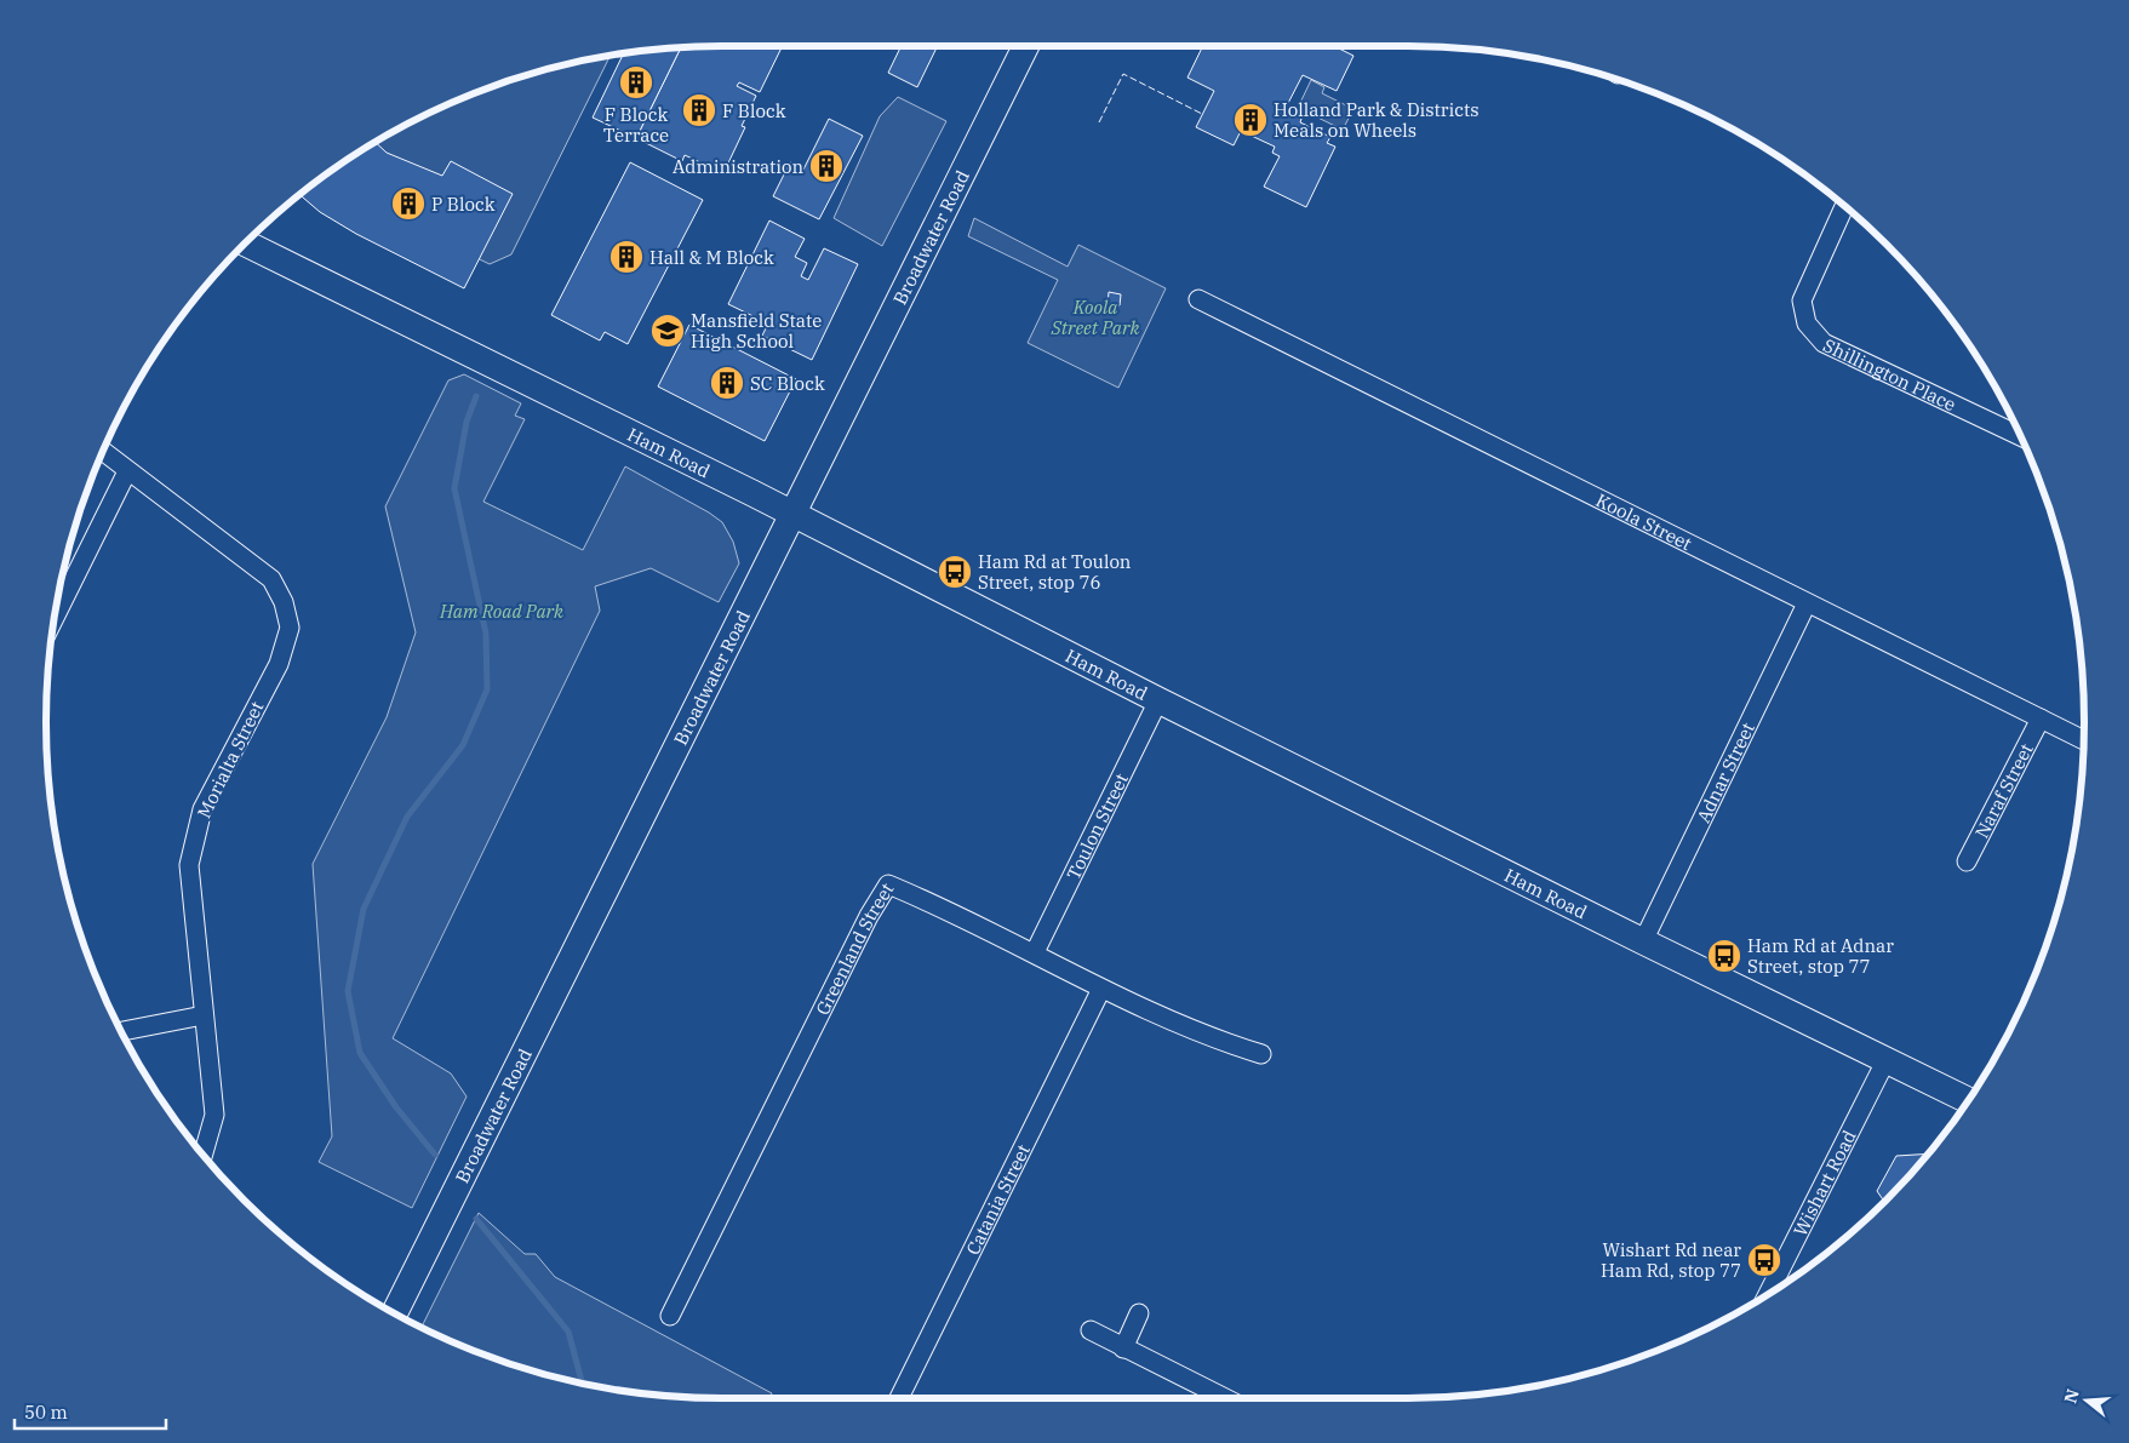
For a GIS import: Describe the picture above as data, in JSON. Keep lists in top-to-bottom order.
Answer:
{
  "streets": {
    "street": [
      "Broadwater Road",
      "Shillington Place",
      "Ham Road",
      "Koola Street",
      "Morialta Street",
      "Adnar Street",
      "Naraf Street",
      "Toulon Street",
      "Greenland Street",
      "Wishart Road",
      "Catania Street"
    ]
  },
  "crossings": [
    ["Broadwater Road", "Ham Road"],
    ["Ham Road", "Adnar Street"],
    ["Ham Road", "Toulon Street"],
    ["Ham Road", "Wishart Road"],
    ["Koola Street", "Adnar Street"],
    ["Koola Street", "Naraf Street"],
    ["Toulon Street", "Greenland Street"],
    ["Greenland Street", "Catania Street"]
  ],
  "parks": ["Koola Street Park", "Ham Road Park"],
  "places": {
    "building": [
      "F Block Terrace",
      "F Block",
      "Holland Park & Districts Meals on Wheels",
      "Administration",
      "P Block",
      "Hall & M Block",
      "SC Block"
    ],
    "school or university": ["Mansfield State High School"],
    "bus stop": ["Ham Rd at Toulon Street, stop 76", "Ham Rd at Adnar Street, stop 77", "Wishart Rd near Ham Rd, stop 77"]
  },
  "scale_bar": "50 m",
  "north": "left"
}
